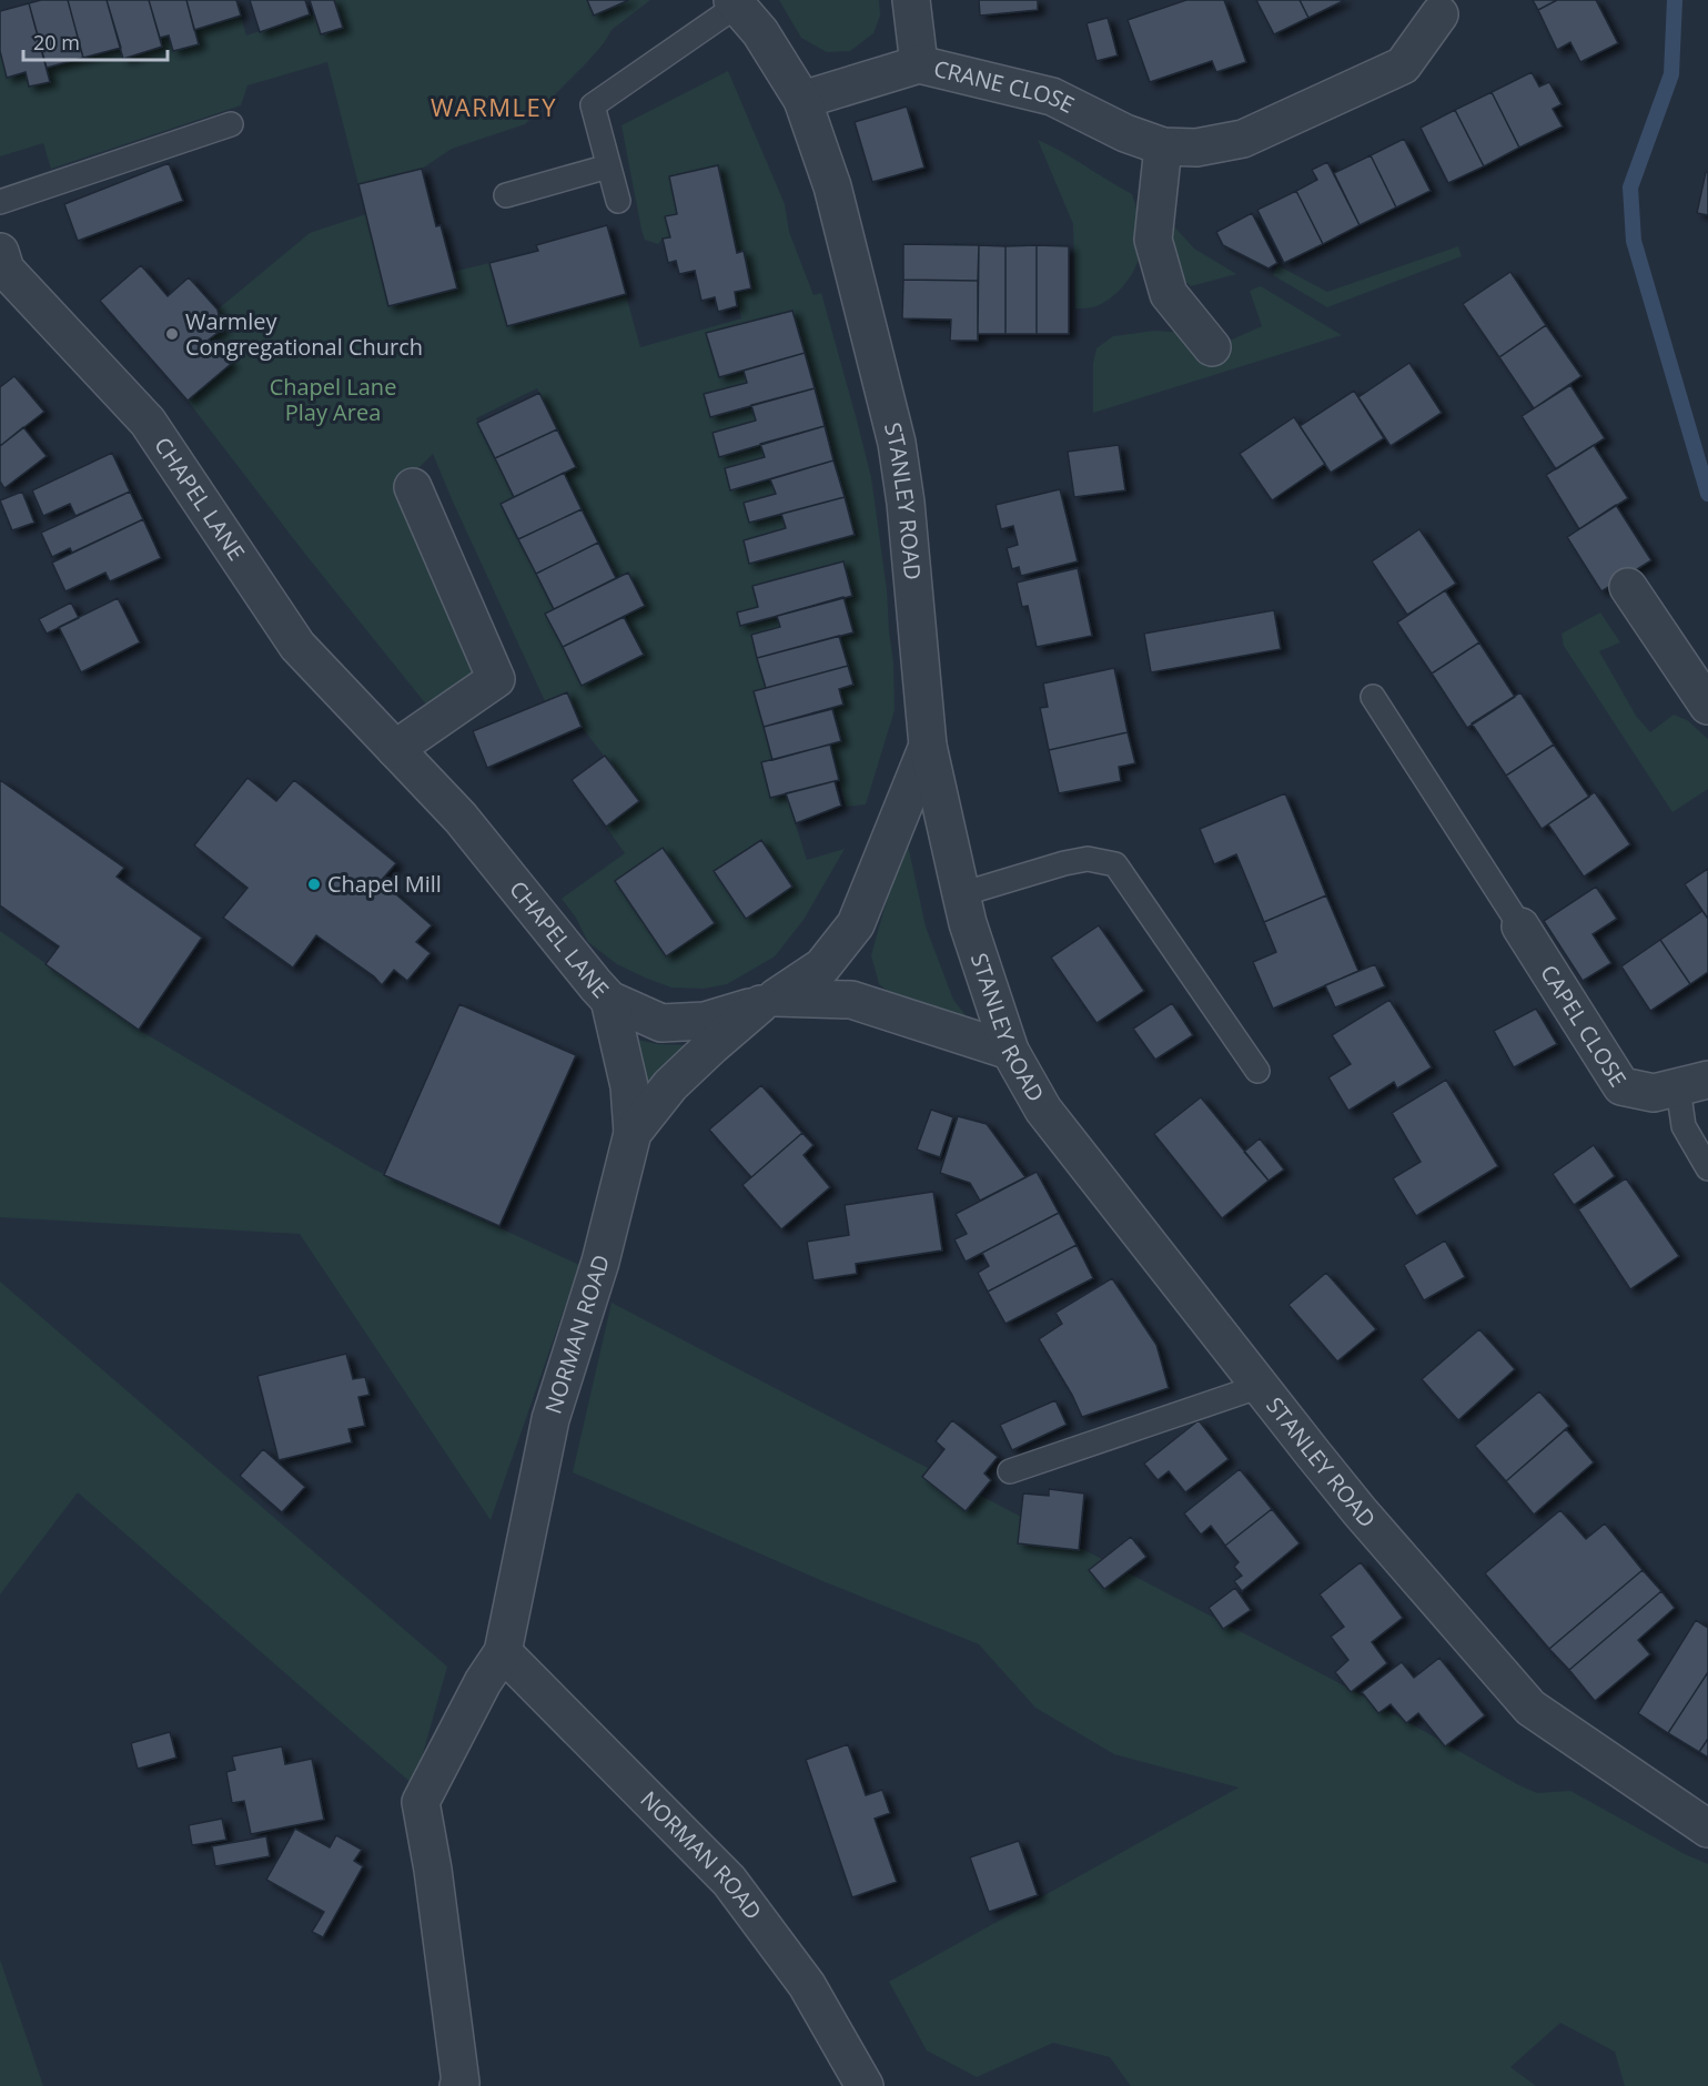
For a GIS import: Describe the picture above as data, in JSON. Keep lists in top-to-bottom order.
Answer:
{
  "streets": {
    "street": [
      "CRANE CLOSE",
      "CHAPEL LANE",
      "STANLEY ROAD",
      "CAPEL CLOSE",
      "NORMAN ROAD"
    ]
  },
  "crossings": [
    ["CRANE CLOSE", "STANLEY ROAD"],
    ["CHAPEL LANE", "STANLEY ROAD"],
    ["CHAPEL LANE", "NORMAN ROAD"]
  ],
  "districts": ["WARMLEY"],
  "parks": ["Chapel Lane Play Area"],
  "places": ["Warmley Congregational Church", "Chapel Mill"],
  "scale_bar": "20 m"
}
